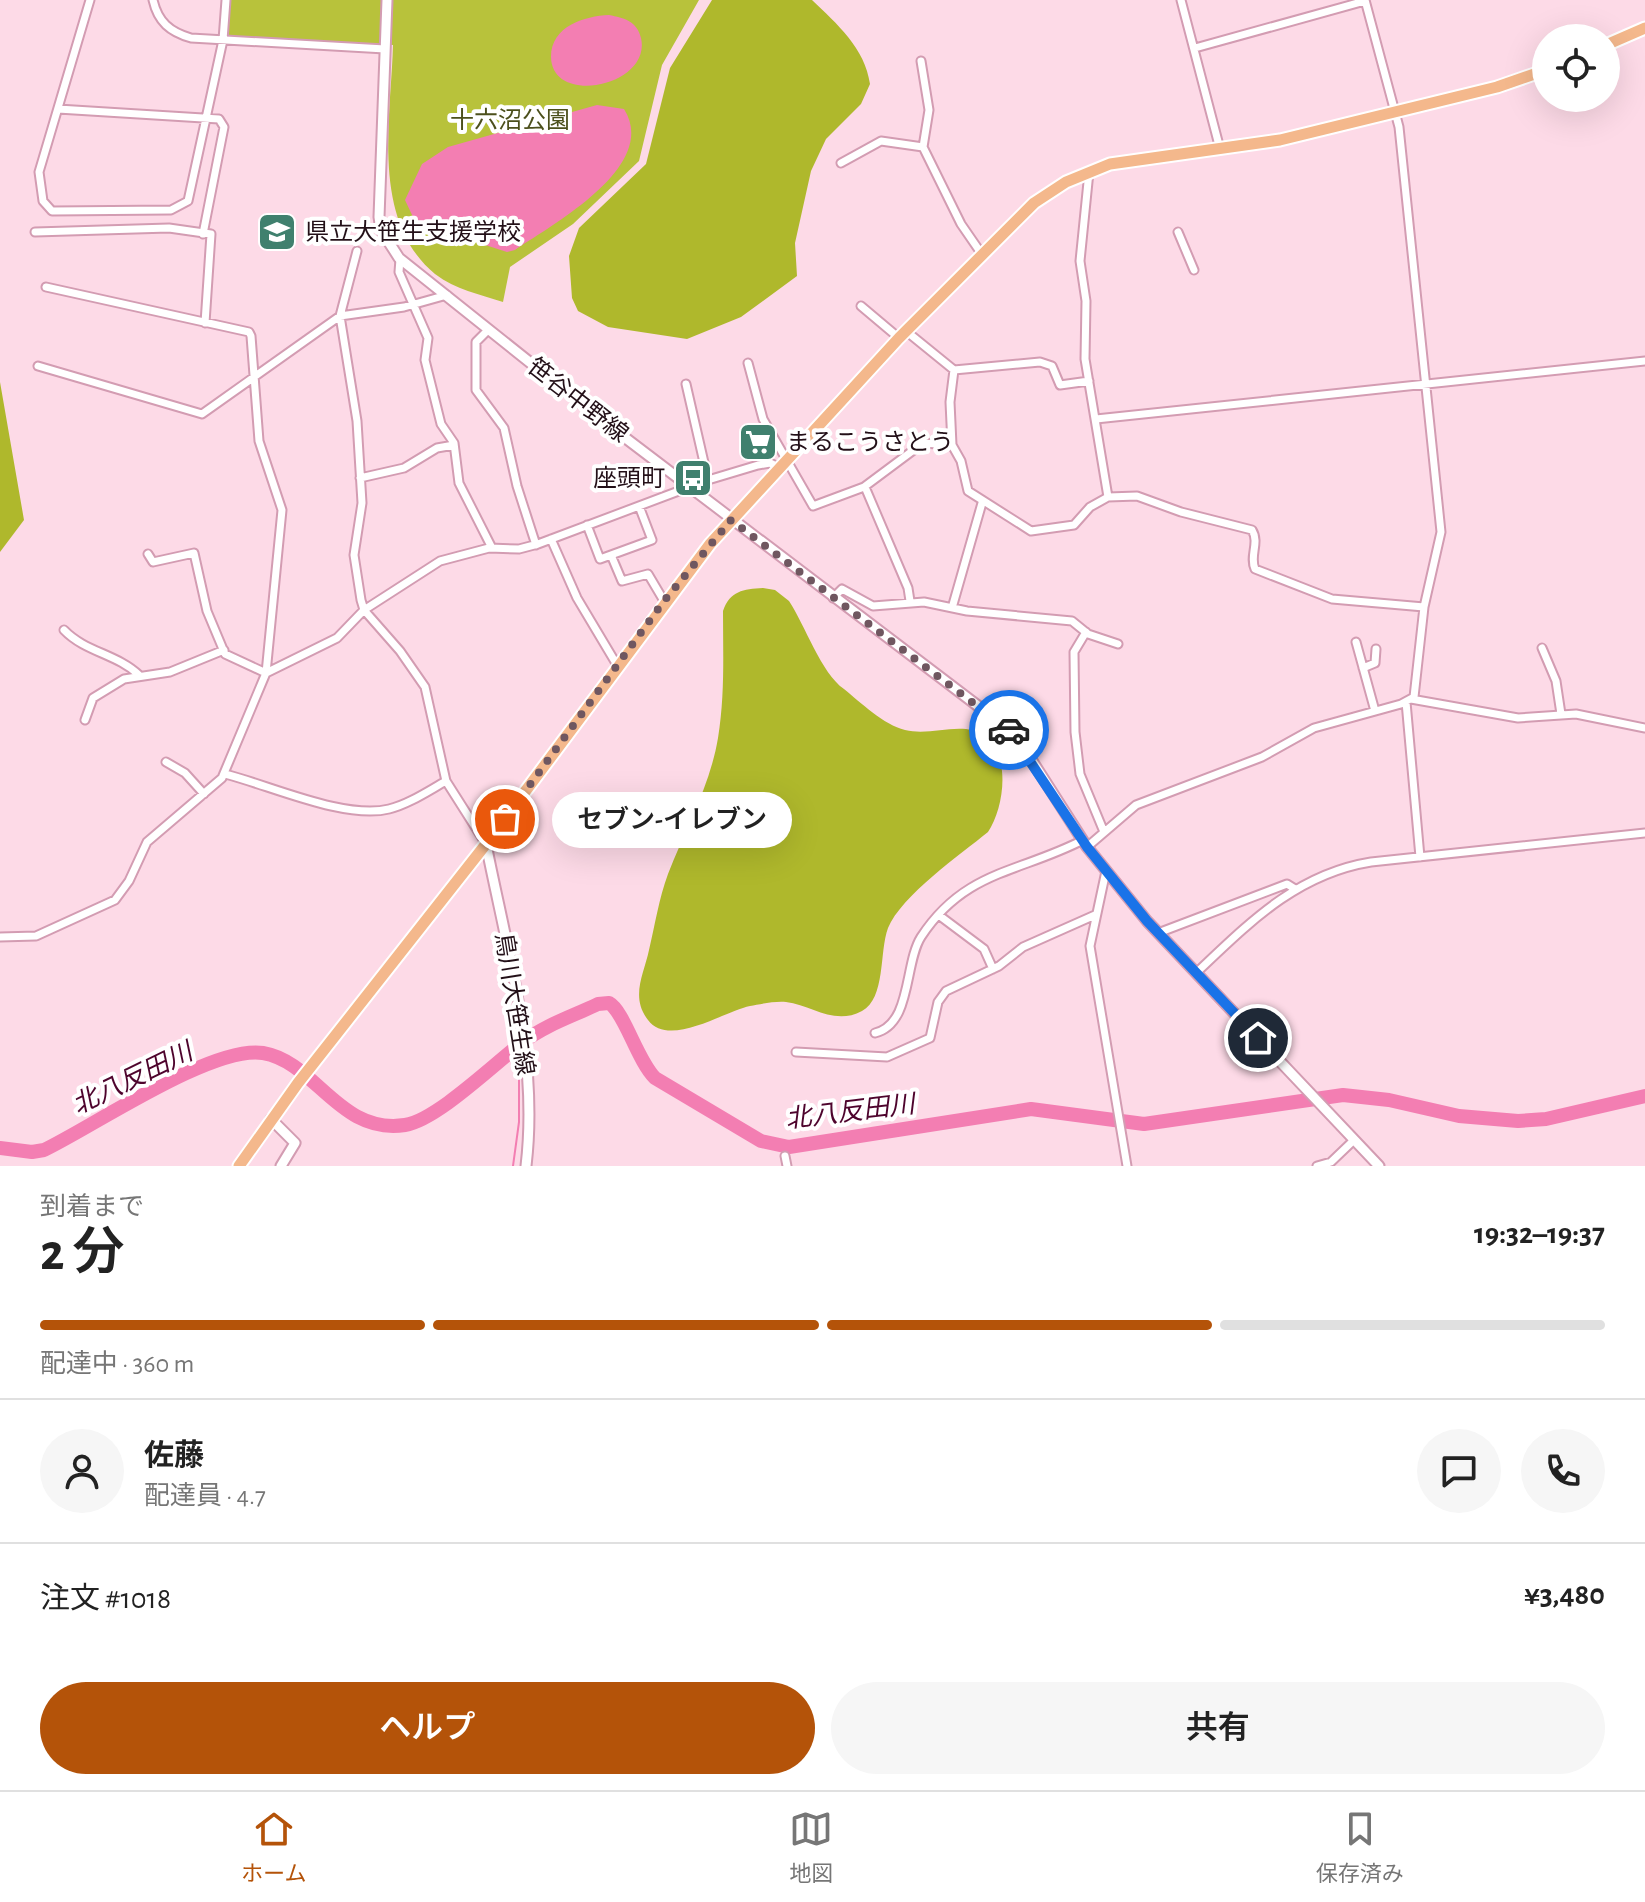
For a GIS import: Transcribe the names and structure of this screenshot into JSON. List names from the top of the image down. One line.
{"streets":{"street":["笹谷中野線","鳥川大笹生線"]},"water":["北八反田川"],"parks":["十六沼公園"],"places":{"school or university":["県立大笹生支援学校"],"supermarket":["まるこうさとう"],"bus stop":["座頭町"],"other":["セブン-イレブン"]},"page":{"bubble":"セブン-イレブン","heading":["2 分","到着まで","19:32–19:37"],"panel":["佐藤","配達員 · 4.7","注文 #1018","¥3,480"],"bar":"配達中 · 360 m","buttons":["ヘルプ","共有"],"tabs":["ホーム","地図","保存済み"]}}
